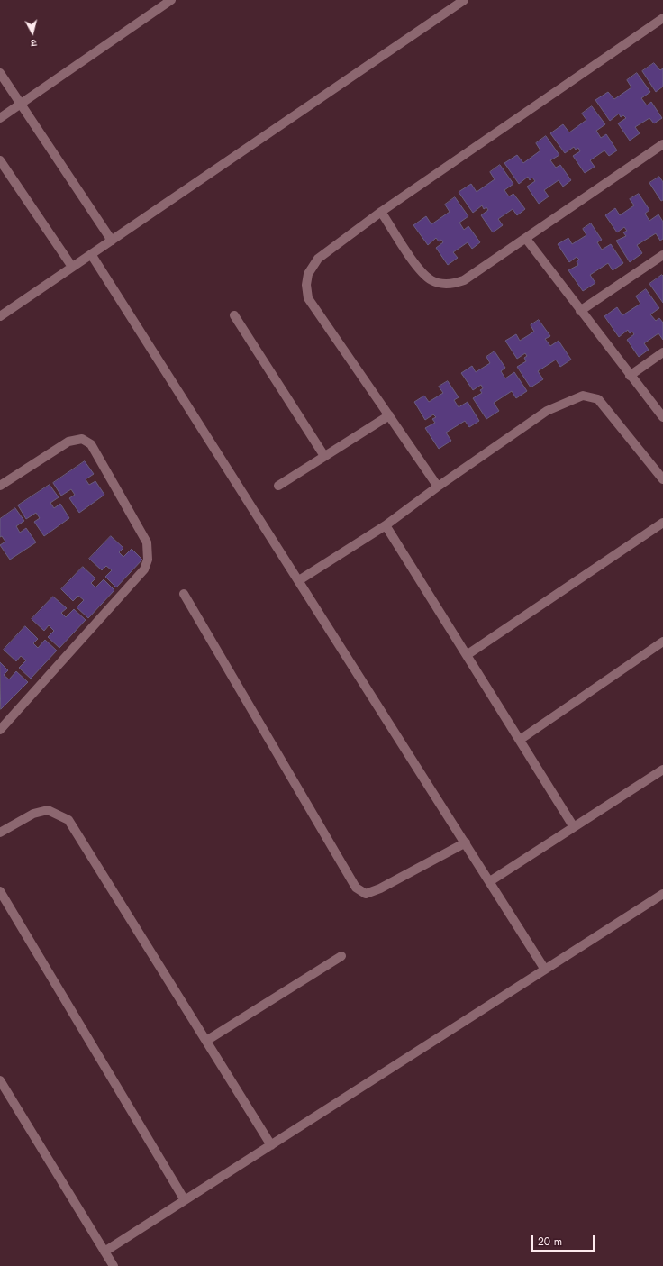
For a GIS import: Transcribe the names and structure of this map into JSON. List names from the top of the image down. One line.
{"scale_bar":"20 m","north":"bottom"}
